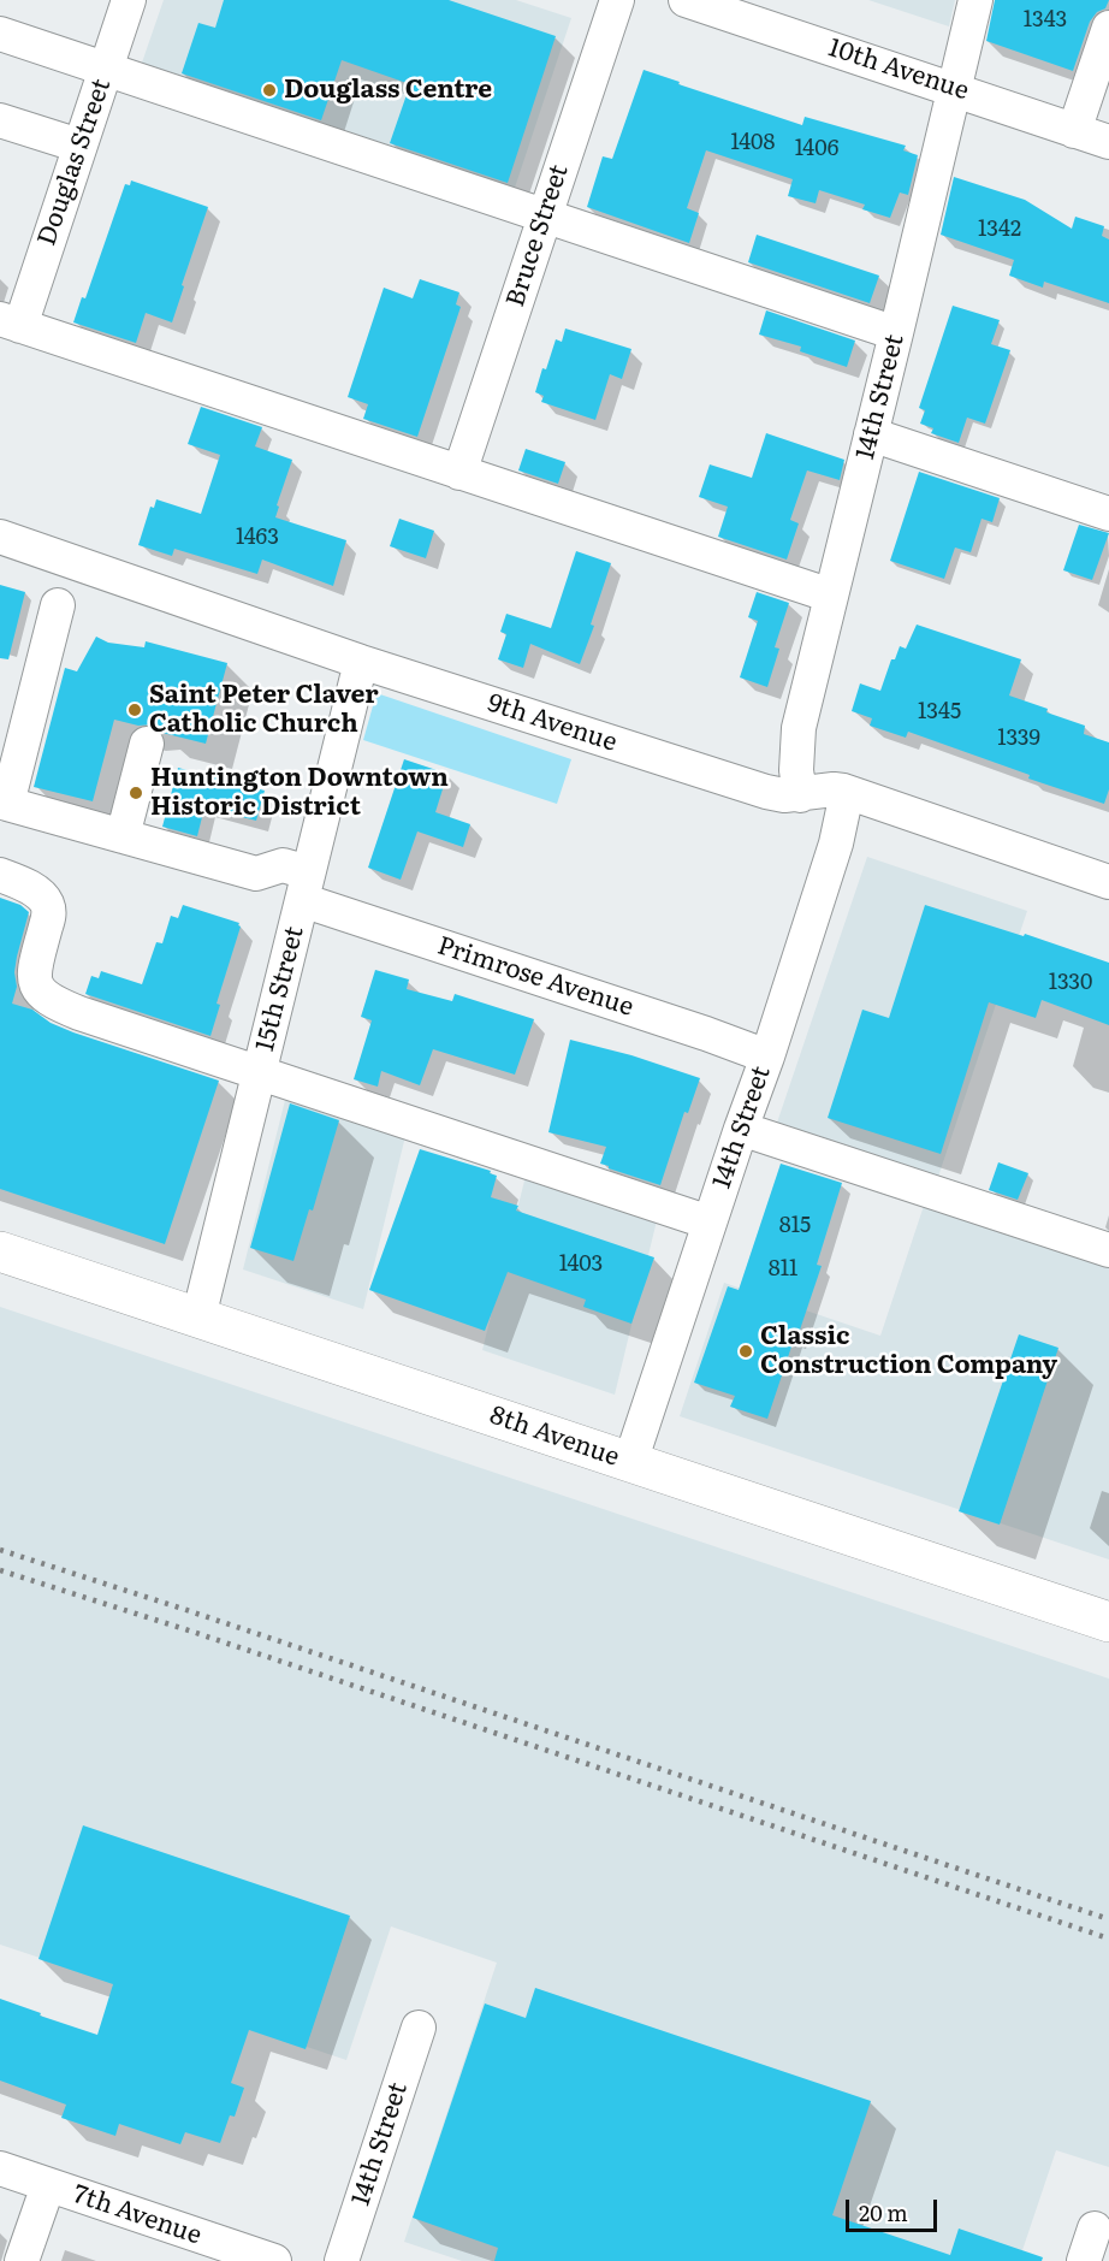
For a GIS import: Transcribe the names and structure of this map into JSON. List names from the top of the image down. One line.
{"streets":{"main road":["8th Avenue"],"street":["10th Avenue","Douglas Street","Bruce Street","14th Street","9th Avenue","Primrose Avenue","15th Street","7th Avenue"]},"crossings":[["10th Avenue","14th Street"],["14th Street","9th Avenue"],["14th Street","Primrose Avenue"],["14th Street","8th Avenue"],["9th Avenue","15th Street"],["Primrose Avenue","15th Street"],["15th Street","8th Avenue"]],"places":["Douglass Centre","Saint Peter Claver Catholic Church","Huntington Downtown Historic District","Classic Construction Company"],"house_numbers":["1343","1408","1406","1342","1463","1345","1339","1330","815","1403","811"],"scale_bar":"20 m"}
